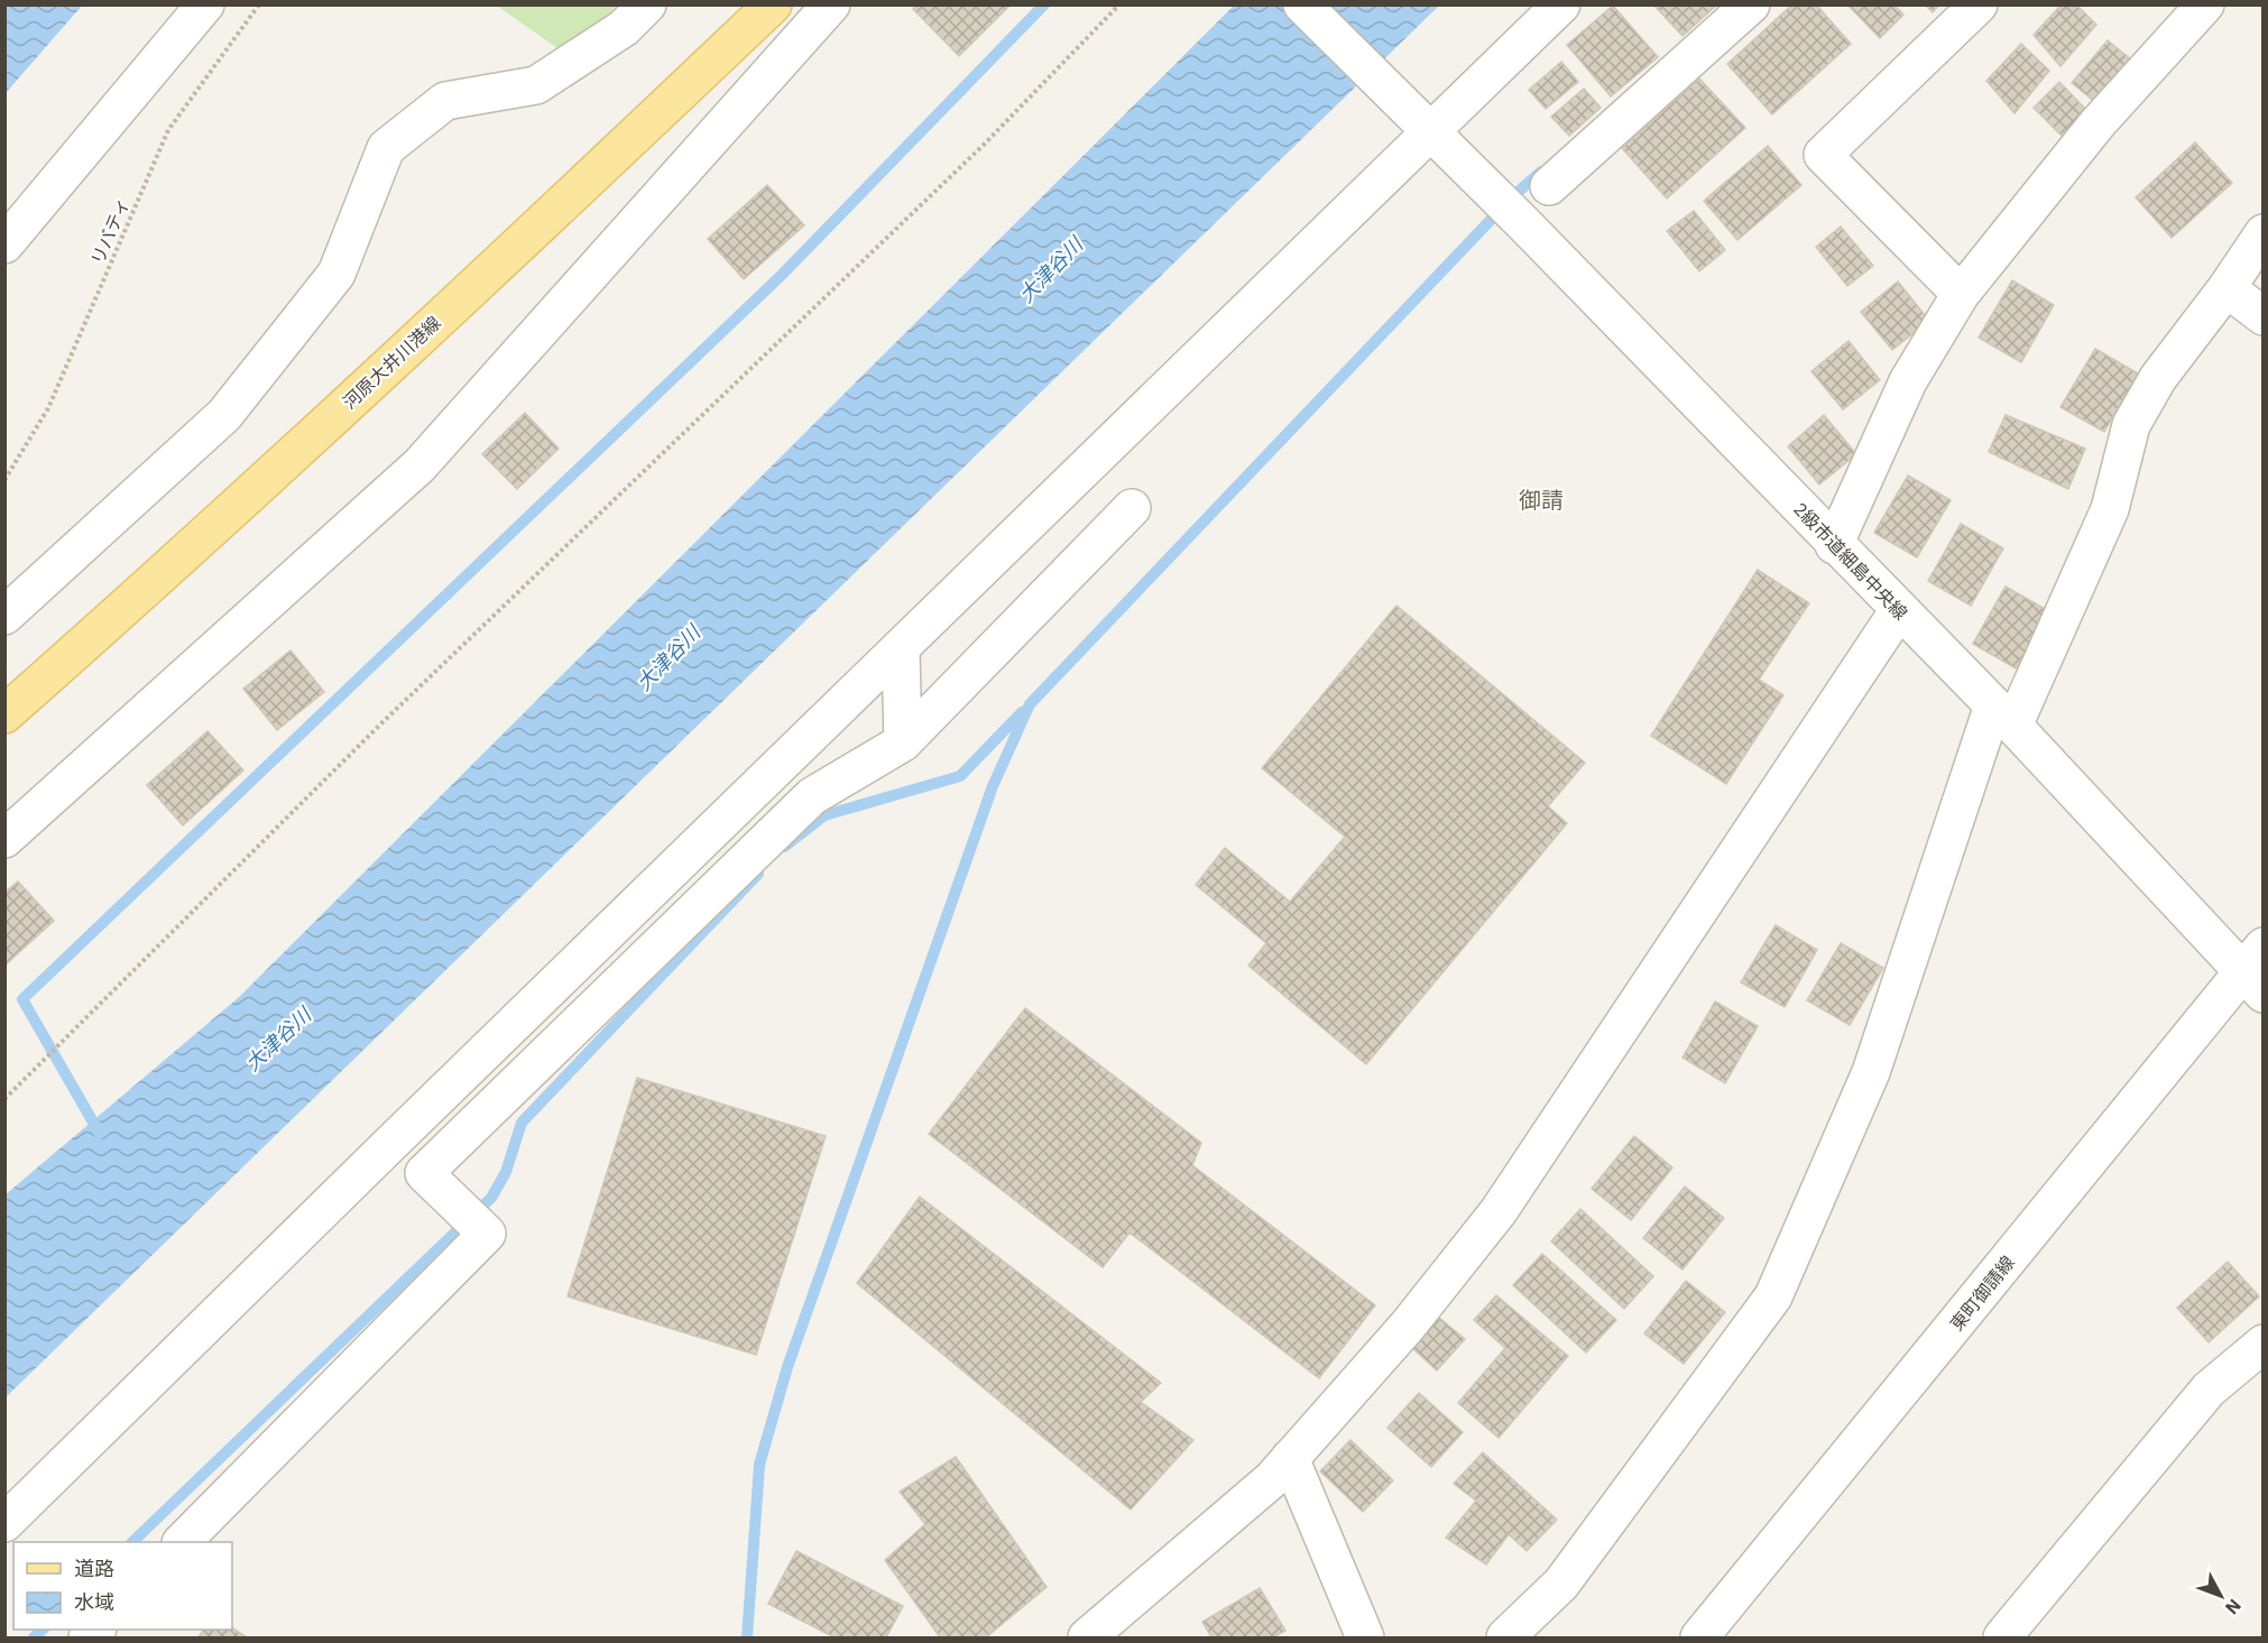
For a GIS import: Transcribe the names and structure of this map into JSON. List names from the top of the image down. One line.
{"streets":{"main road":["河原大井川港線"],"street":["2級市道細島中央線","東町御請線"],"path":["リバティ"]},"crossings":[["2級市道細島中央線","東町御請線"]],"districts":["御請"],"water":["大津谷川"],"legend":["道路","水域"],"north":"bottom right"}
